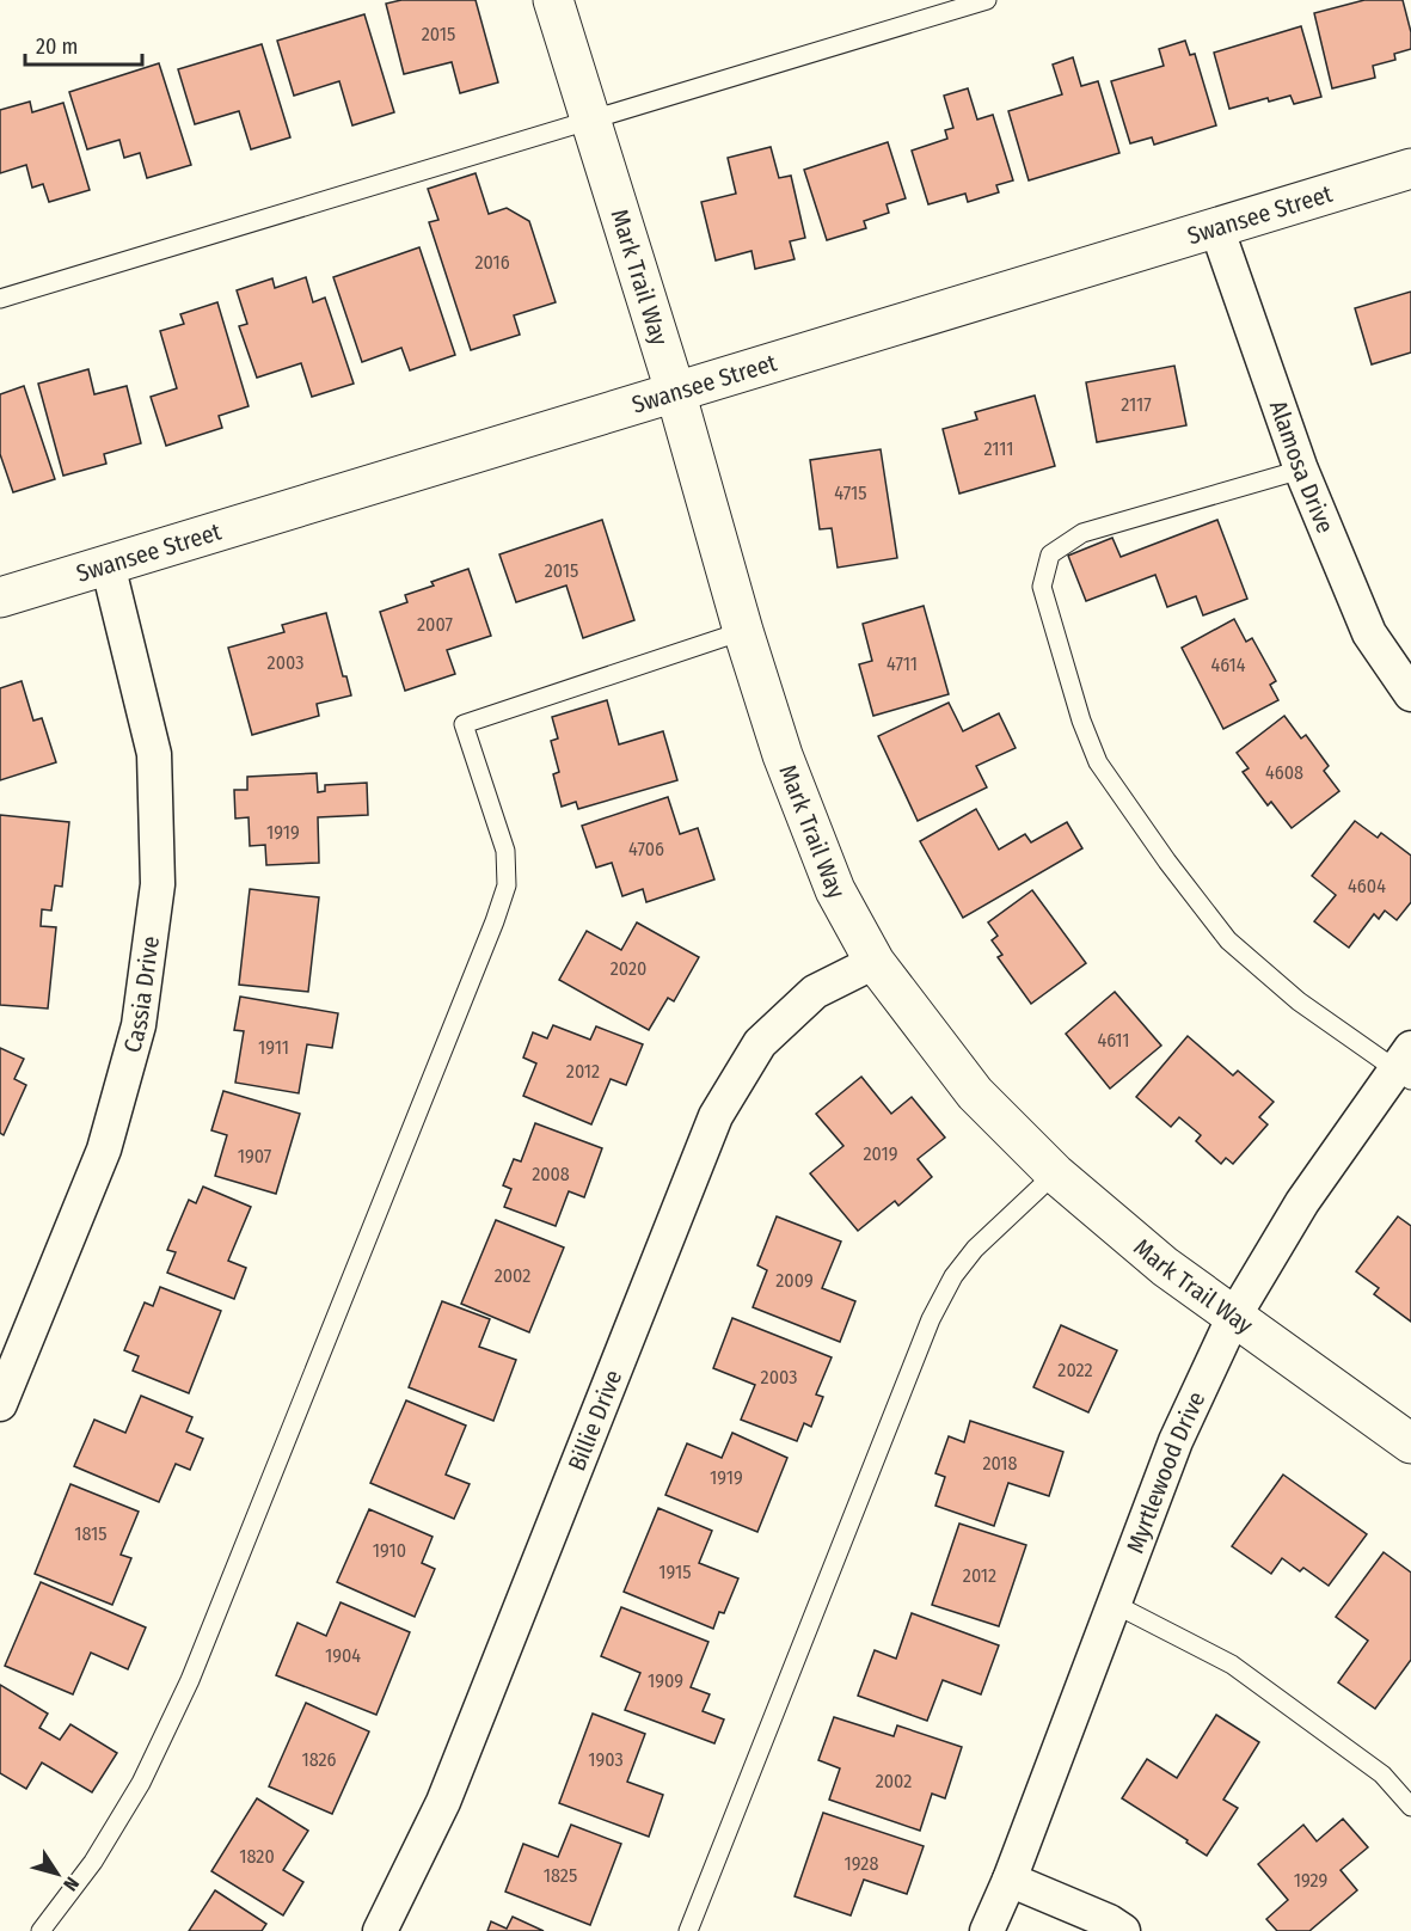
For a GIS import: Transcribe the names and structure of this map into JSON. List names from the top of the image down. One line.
{"streets":{"street":["Swansee Street","Mark Trail Way","Alamosa Drive","Cassia Drive","Billie Drive","Myrtlewood Drive"]},"crossings":[["Swansee Street","Mark Trail Way"],["Swansee Street","Alamosa Drive"],["Swansee Street","Cassia Drive"],["Mark Trail Way","Billie Drive"],["Mark Trail Way","Myrtlewood Drive"]],"house_numbers":["2015","2016","2117","2111","4715","2015","2007","2003","4711","4614","4608","1919","4706","4604","2020","4611","1911","2012","2019","1907","2008","2002","2009","2022","2003","2018","1919","1815","1910","1915","2012","1904","1909","1826","1903","2002","1820","1928","1825","1929"],"scale_bar":"20 m","north":"bottom right"}
